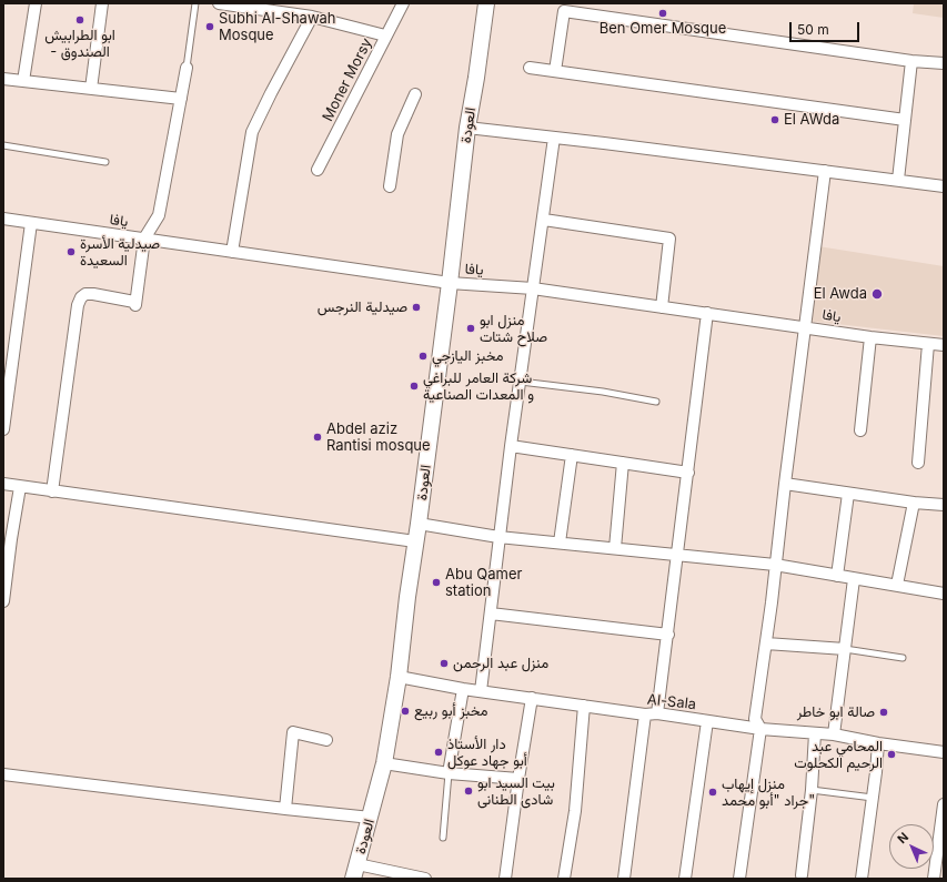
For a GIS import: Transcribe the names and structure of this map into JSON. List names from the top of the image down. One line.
{"streets":{"main road":["العودة"],"street":["Moner Morsy","يافا","Al-Sala"]},"crossings":[["العودة","يافا"],["العودة","Al-Sala"]],"places":["Ben Omer Mosque","ابو الطرابيش - الصندوق","Subhi Al-Shawah Mosque","El AWda","صيدلية الأسرة السعيدة","El Awda","صيدلية النرجس","منزل ابو صلاح شتات","مخبز اليازجي","شركة العامر للبراغي و المعدات الصناعية","Abdel aziz Rantisi mosque","Abu Qamer station","منزل عبد الرحمن","مخبز أبو ربيع","صالة ابو خاطر","دار الأستاذ أبو جهاد عوكل","المحامي عبد الرحيم الكحلوت","بيت السيد ابو شادى الطنانى","منزل إيهاب جراد \"أبو محمد\""],"scale_bar":"50 m","north":"top left"}
